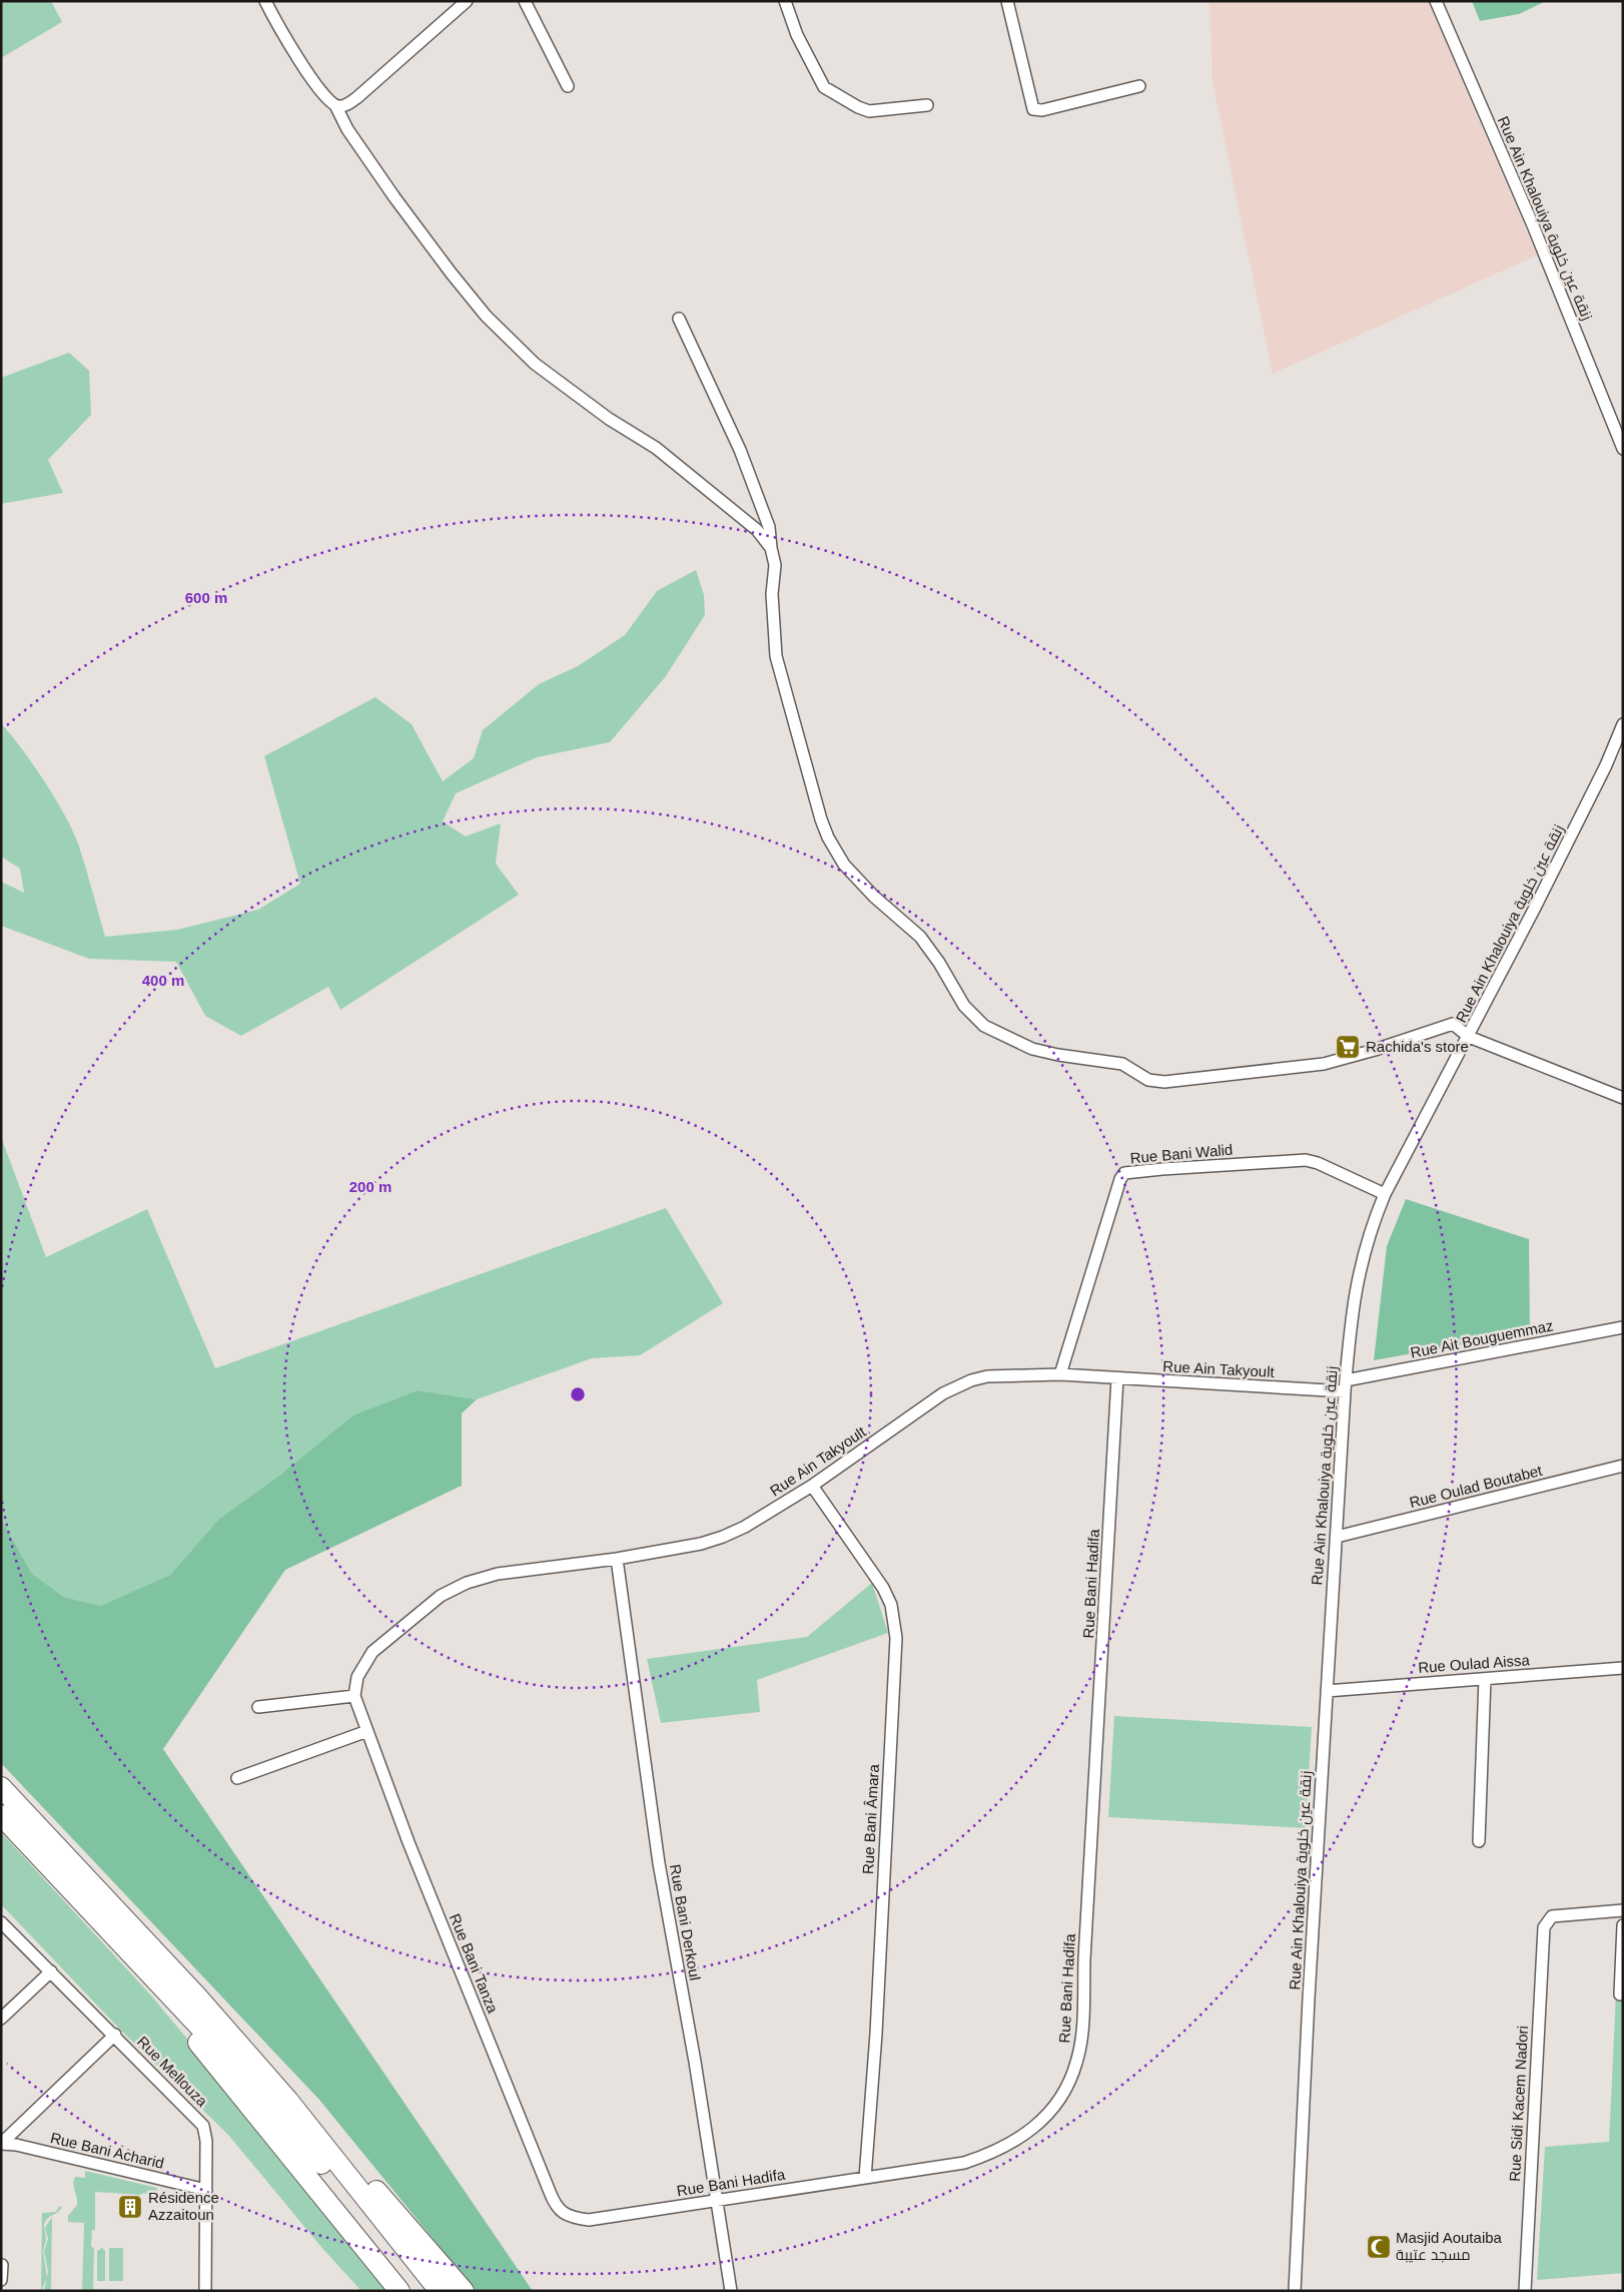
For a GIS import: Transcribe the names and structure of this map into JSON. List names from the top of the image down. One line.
{"streets":{"street":["Rue Ain Khalouiya زنقة عين خلوية","Rue Bani Walid","Rue Ait Bouguemmaz","Rue Ain Takyoult","Rue Oulad Boutabet","Rue Bani Hadifa","Rue Oulad Aissa","Rue Bani Âmara","Rue Bani Derkoul","Rue Bani Tanza","Rue Mellouza","Rue Sidi Kacem Nadori","Rue Bani Acharid"]},"crossings":[["Rue Ain Khalouiya زنقة عين خلوية","Rue Bani Walid"],["Rue Ain Khalouiya زنقة عين خلوية","Rue Ait Bouguemmaz"],["Rue Ain Khalouiya زنقة عين خلوية","Rue Ain Takyoult"],["Rue Ain Khalouiya زنقة عين خلوية","Rue Oulad Boutabet"],["Rue Ain Khalouiya زنقة عين خلوية","Rue Oulad Aissa"],["Rue Bani Walid","Rue Ain Takyoult"],["Rue Ait Bouguemmaz","Rue Ain Takyoult"],["Rue Ain Takyoult","Rue Bani Hadifa"],["Rue Ain Takyoult","Rue Bani Âmara"],["Rue Ain Takyoult","Rue Bani Derkoul"],["Rue Ain Takyoult","Rue Bani Tanza"],["Rue Bani Hadifa","Rue Bani Âmara"],["Rue Bani Hadifa","Rue Bani Derkoul"],["Rue Bani Hadifa","Rue Bani Tanza"],["Rue Mellouza","Rue Bani Acharid"]],"places":{"supermarket":["Rachida's store"],"building":["Résidence Azzaitoun"],"mosque":["Masjid Aoutaiba مسجد عتيبة"]},"rings":["600 m","400 m","200 m"]}
